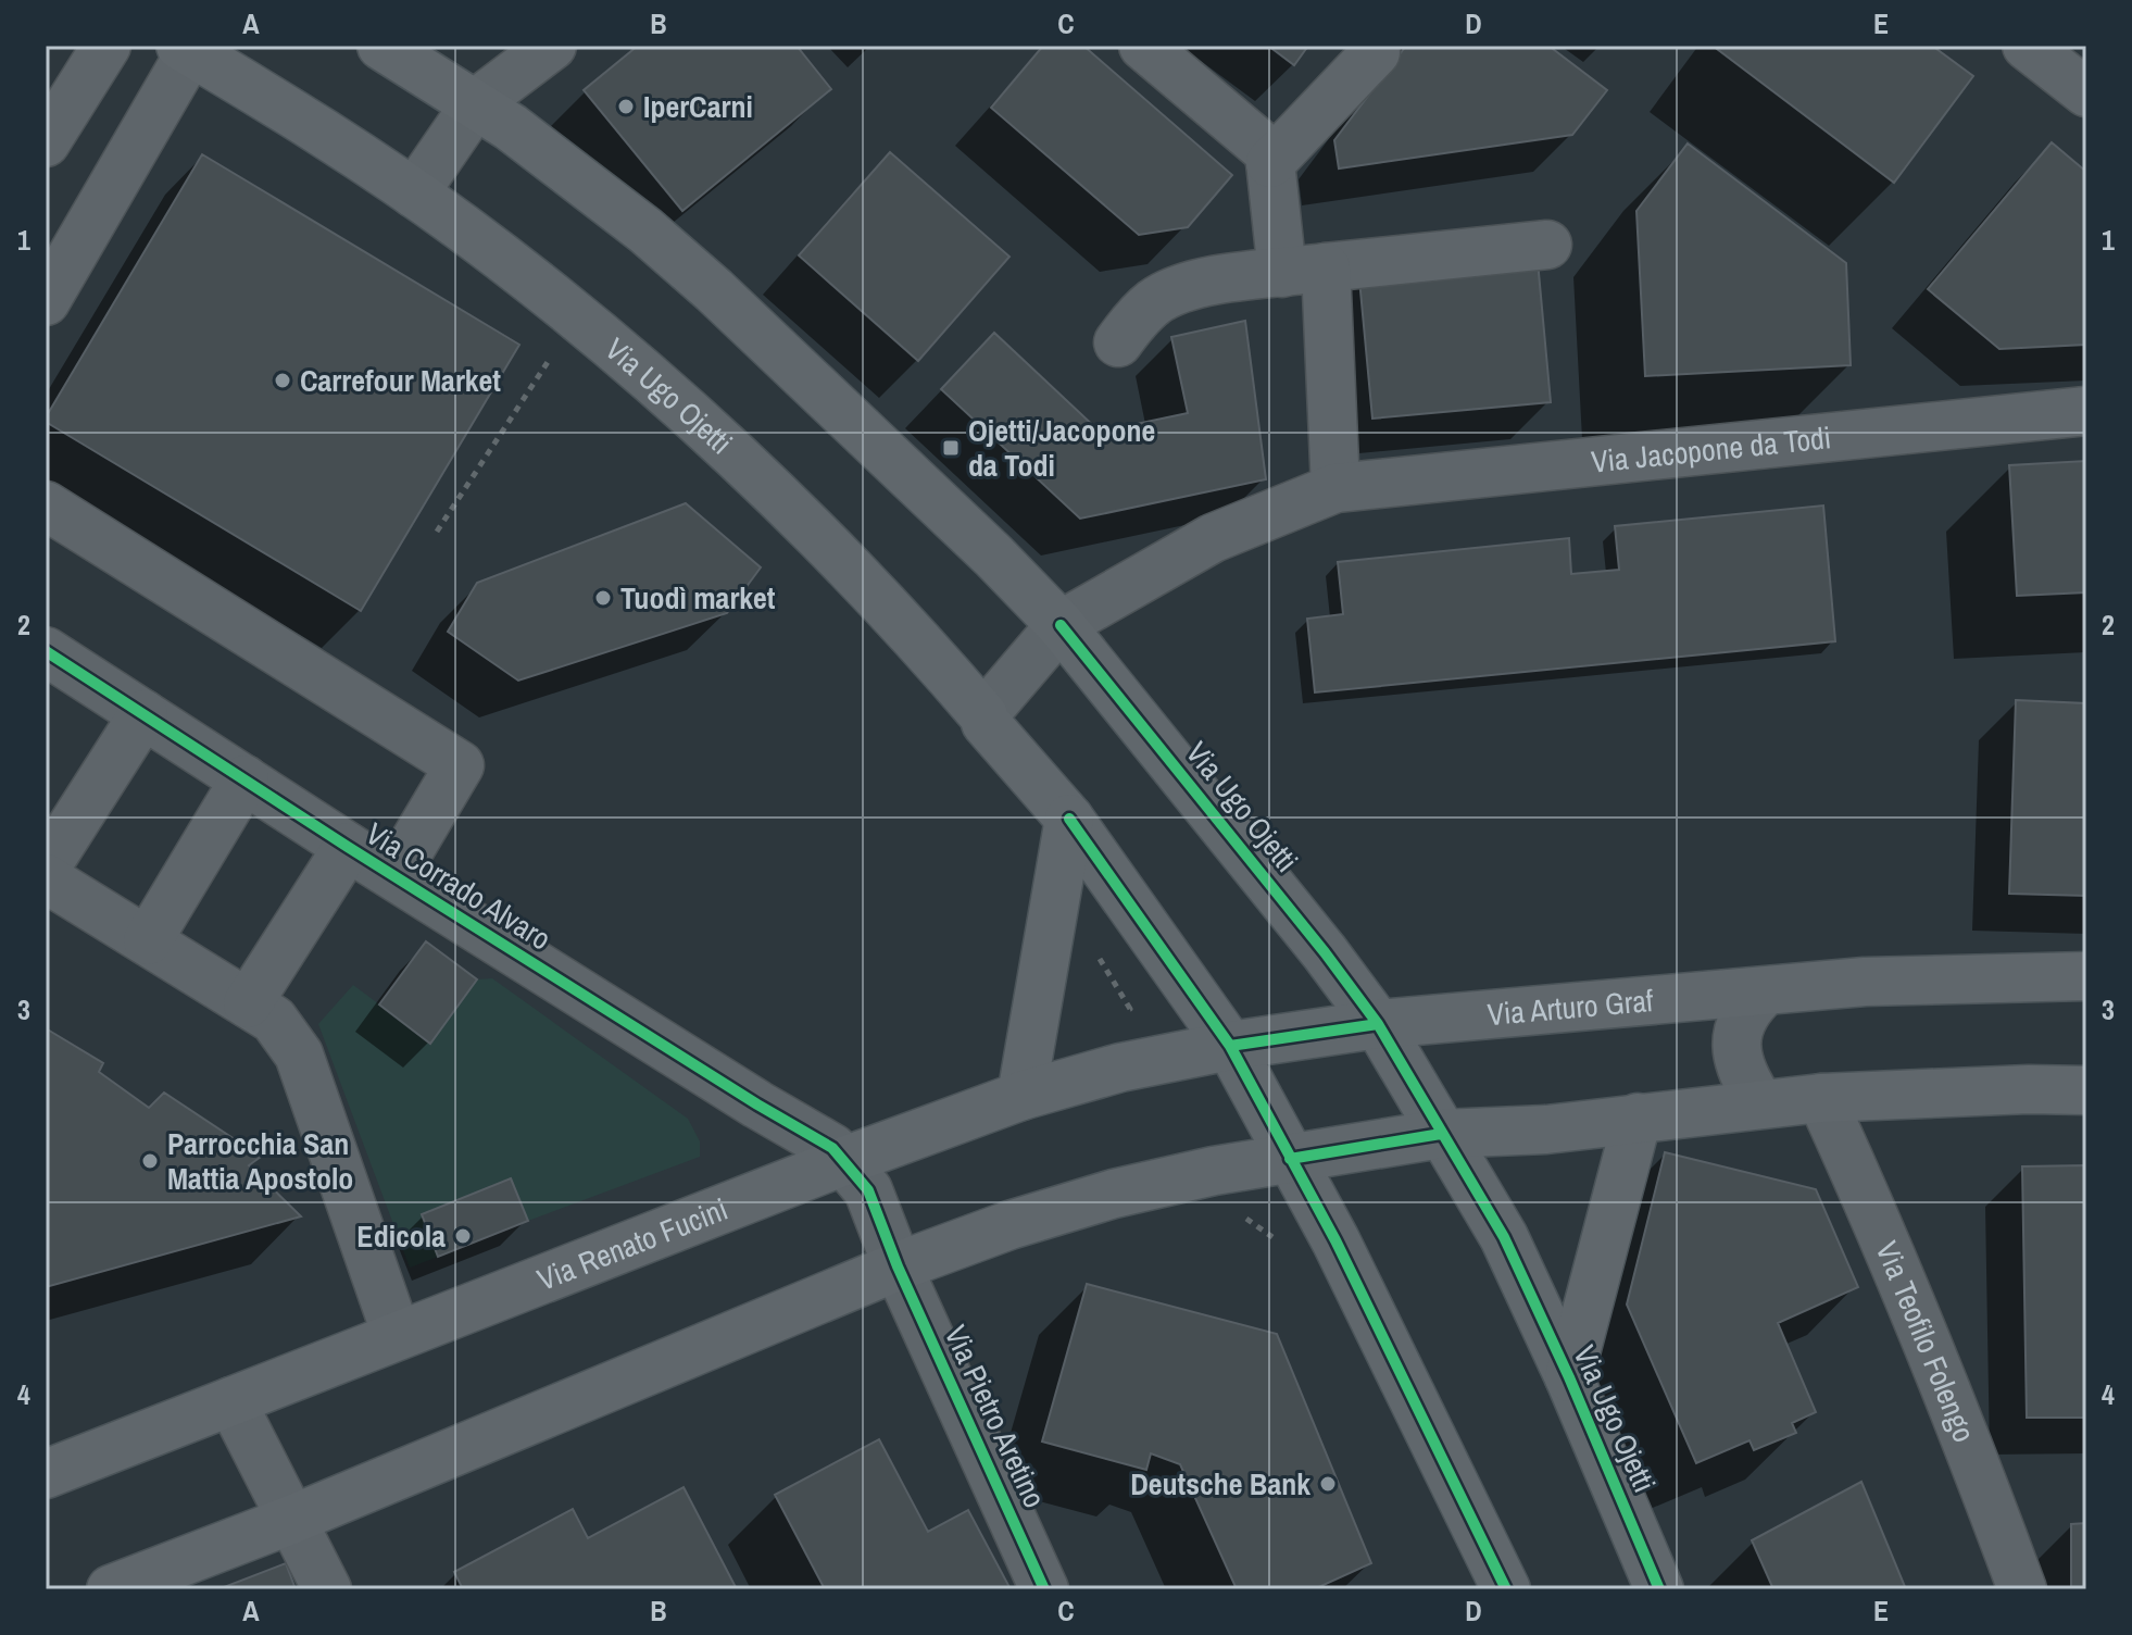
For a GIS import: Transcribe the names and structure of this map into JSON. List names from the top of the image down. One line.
{"streets":{"main road":["Via Ugo Ojetti","Via Arturo Graf","Via Renato Fucini"],"street":["Via Jacopone da Todi","Via Corrado Alvaro","Via Teofilo Folengo","Via Pietro Aretino"]},"crossings":[["Via Ugo Ojetti","Via Jacopone da Todi"],["Via Ugo Ojetti","Via Arturo Graf"],["Via Ugo Ojetti","Via Renato Fucini"],["Via Corrado Alvaro","Via Renato Fucini"],["Via Corrado Alvaro","Via Pietro Aretino"],["Via Arturo Graf","Via Renato Fucini"]],"places":{"other":["IperCarni","Carrefour Market","Tuodì market","Parrocchia San Mattia Apostolo","Edicola","Deutsche Bank"],"transit":["Ojetti/Jacopone da Todi"]},"grid":{"columns":["A","B","C","D","E"],"rows":["1","2","3","4"]}}
